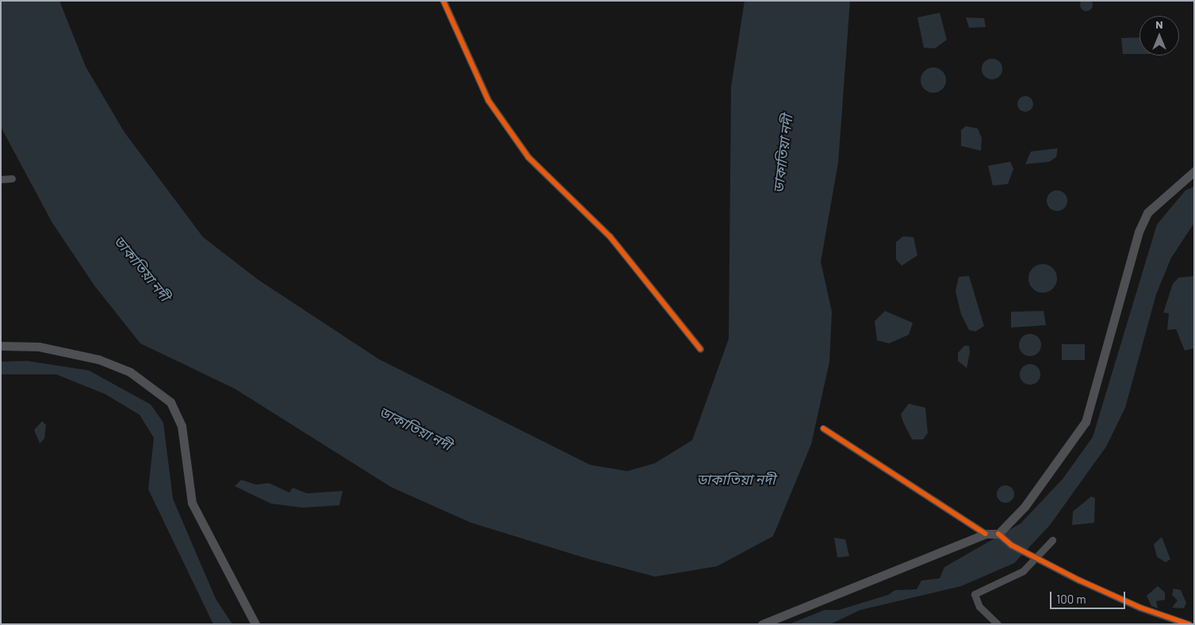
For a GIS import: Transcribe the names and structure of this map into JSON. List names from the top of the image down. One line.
{"water":["ডাকাতিয়া নদী"],"scale_bar":"100 m","north":"top"}
